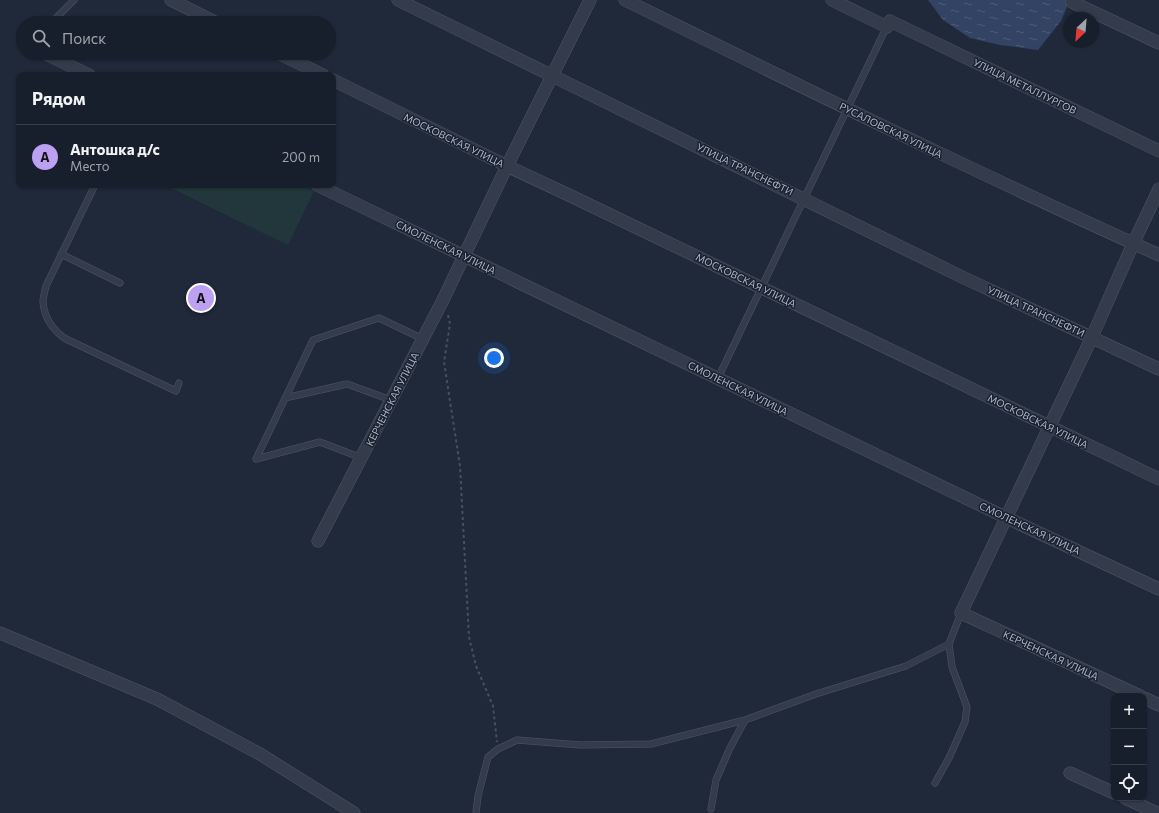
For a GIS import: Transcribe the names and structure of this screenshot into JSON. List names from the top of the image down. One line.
{"streets":{"street":["УЛИЦА МЕТАЛЛУРГОВ","РУСАЛОВСКАЯ УЛИЦА","МОСКОВСКАЯ УЛИЦА","УЛИЦА ТРАНСНЕФТИ","СМОЛЕНСКАЯ УЛИЦА","КЕРЧЕНСКАЯ УЛИЦА"]},"crossings":[["МОСКОВСКАЯ УЛИЦА","КЕРЧЕНСКАЯ УЛИЦА"],["УЛИЦА ТРАНСНЕФТИ","КЕРЧЕНСКАЯ УЛИЦА"],["СМОЛЕНСКАЯ УЛИЦА","КЕРЧЕНСКАЯ УЛИЦА"]],"north":"bottom left","page":{"search":"Поиск","heading":"Рядом","list":[{"mark":"A","name":"Антошка д/с","note":"Место","value":"200 m"}],"pins":"A","map_buttons":["+","−"]}}
